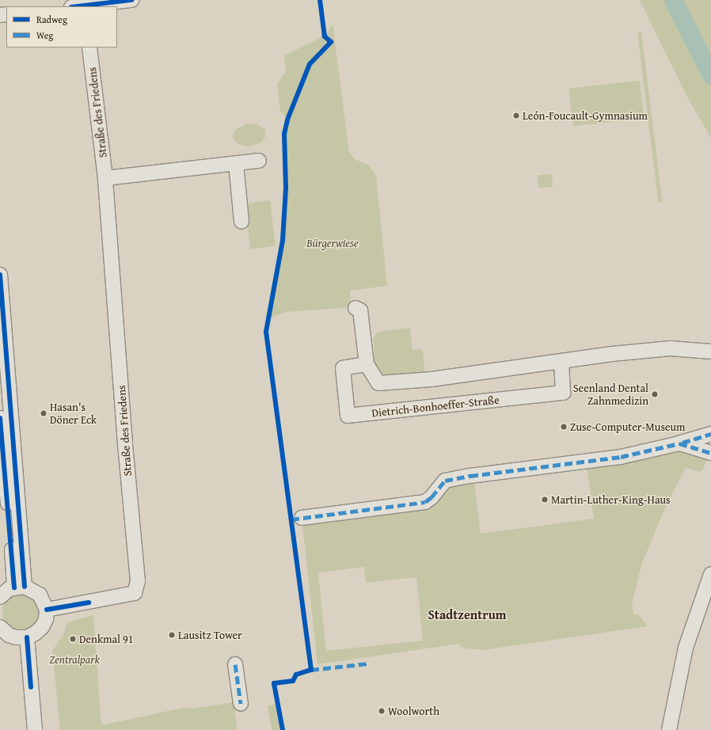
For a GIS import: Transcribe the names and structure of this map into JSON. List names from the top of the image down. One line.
{"streets":{"street":["Straße des Friedens","Dietrich-Bonhoeffer-Straße"]},"districts":["Stadtzentrum"],"parks":["Bürgerwiese","Zentralpark"],"places":["León-Foucault-Gymnasium","Seenland Dental Zahnmedizin","Hasan's Döner Eck","Zuse-Computer-Museum","Martin-Luther-King-Haus","Lausitz Tower","Denkmal 91","Woolworth"],"legend":["Radweg","Weg"]}
